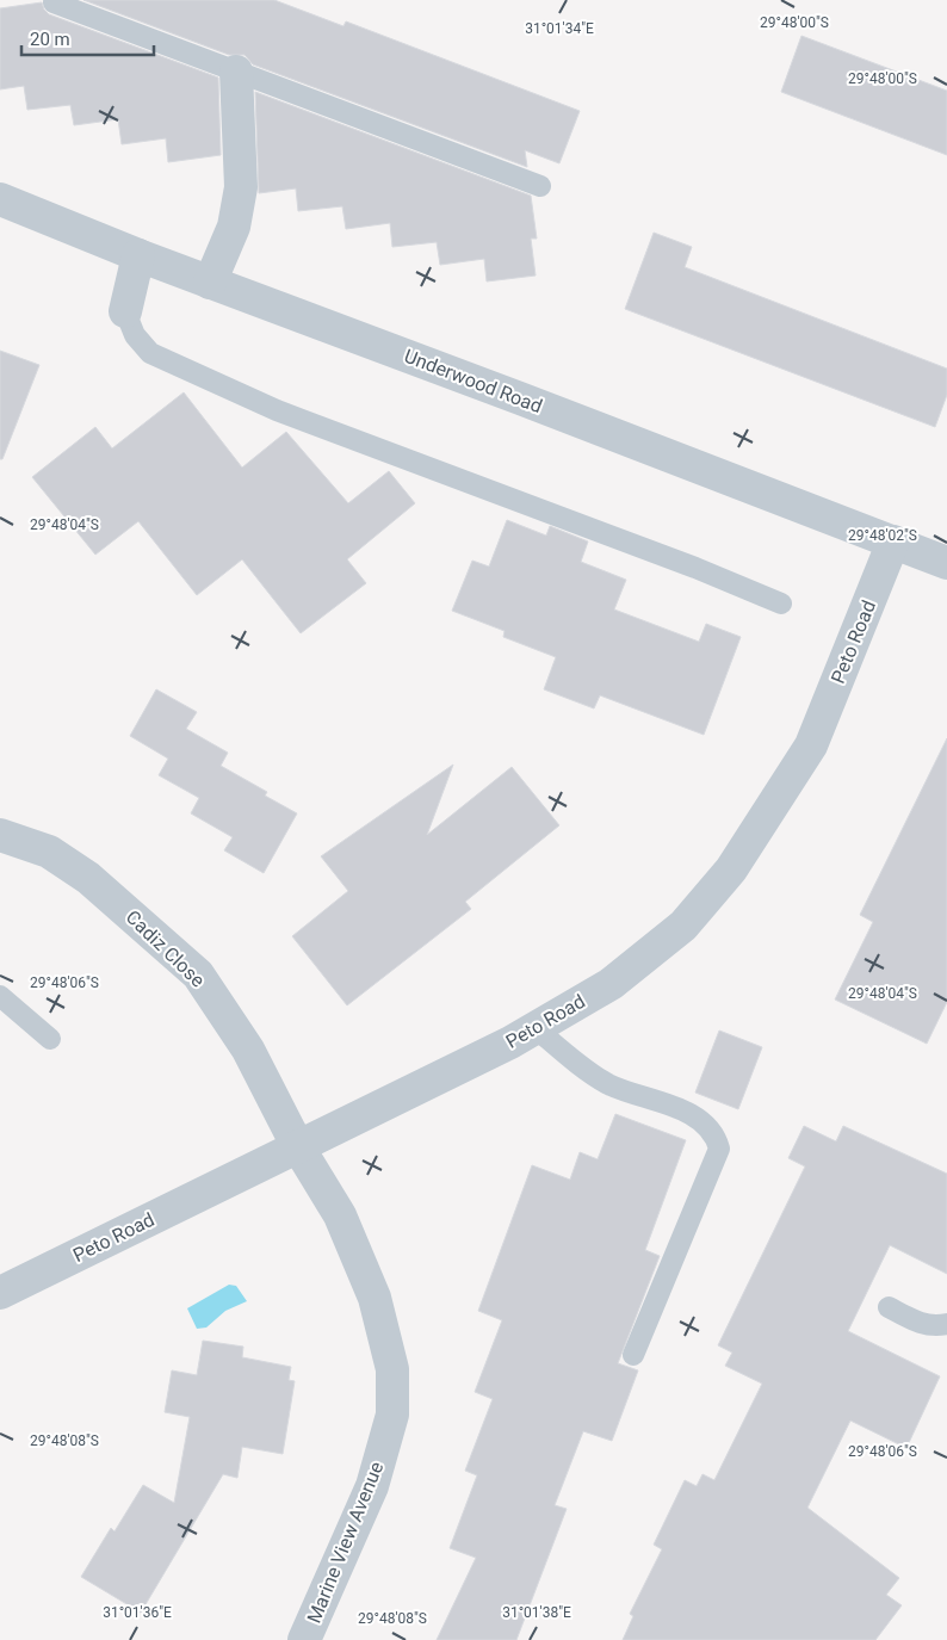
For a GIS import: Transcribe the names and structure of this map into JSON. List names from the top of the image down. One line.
{"streets":{"street":["Underwood Road","Peto Road","Cadiz Close","Marine View Avenue"]},"crossings":[["Underwood Road","Peto Road"],["Peto Road","Cadiz Close"],["Peto Road","Marine View Avenue"],["Cadiz Close","Marine View Avenue"]],"scale_bar":"20 m","coordinates":["29°48'00\"S","31°01'34\"E","29°48'04\"S","29°48'02\"S","29°48'06\"S","29°48'08\"S","31°01'36\"E","31°01'38\"E"]}
